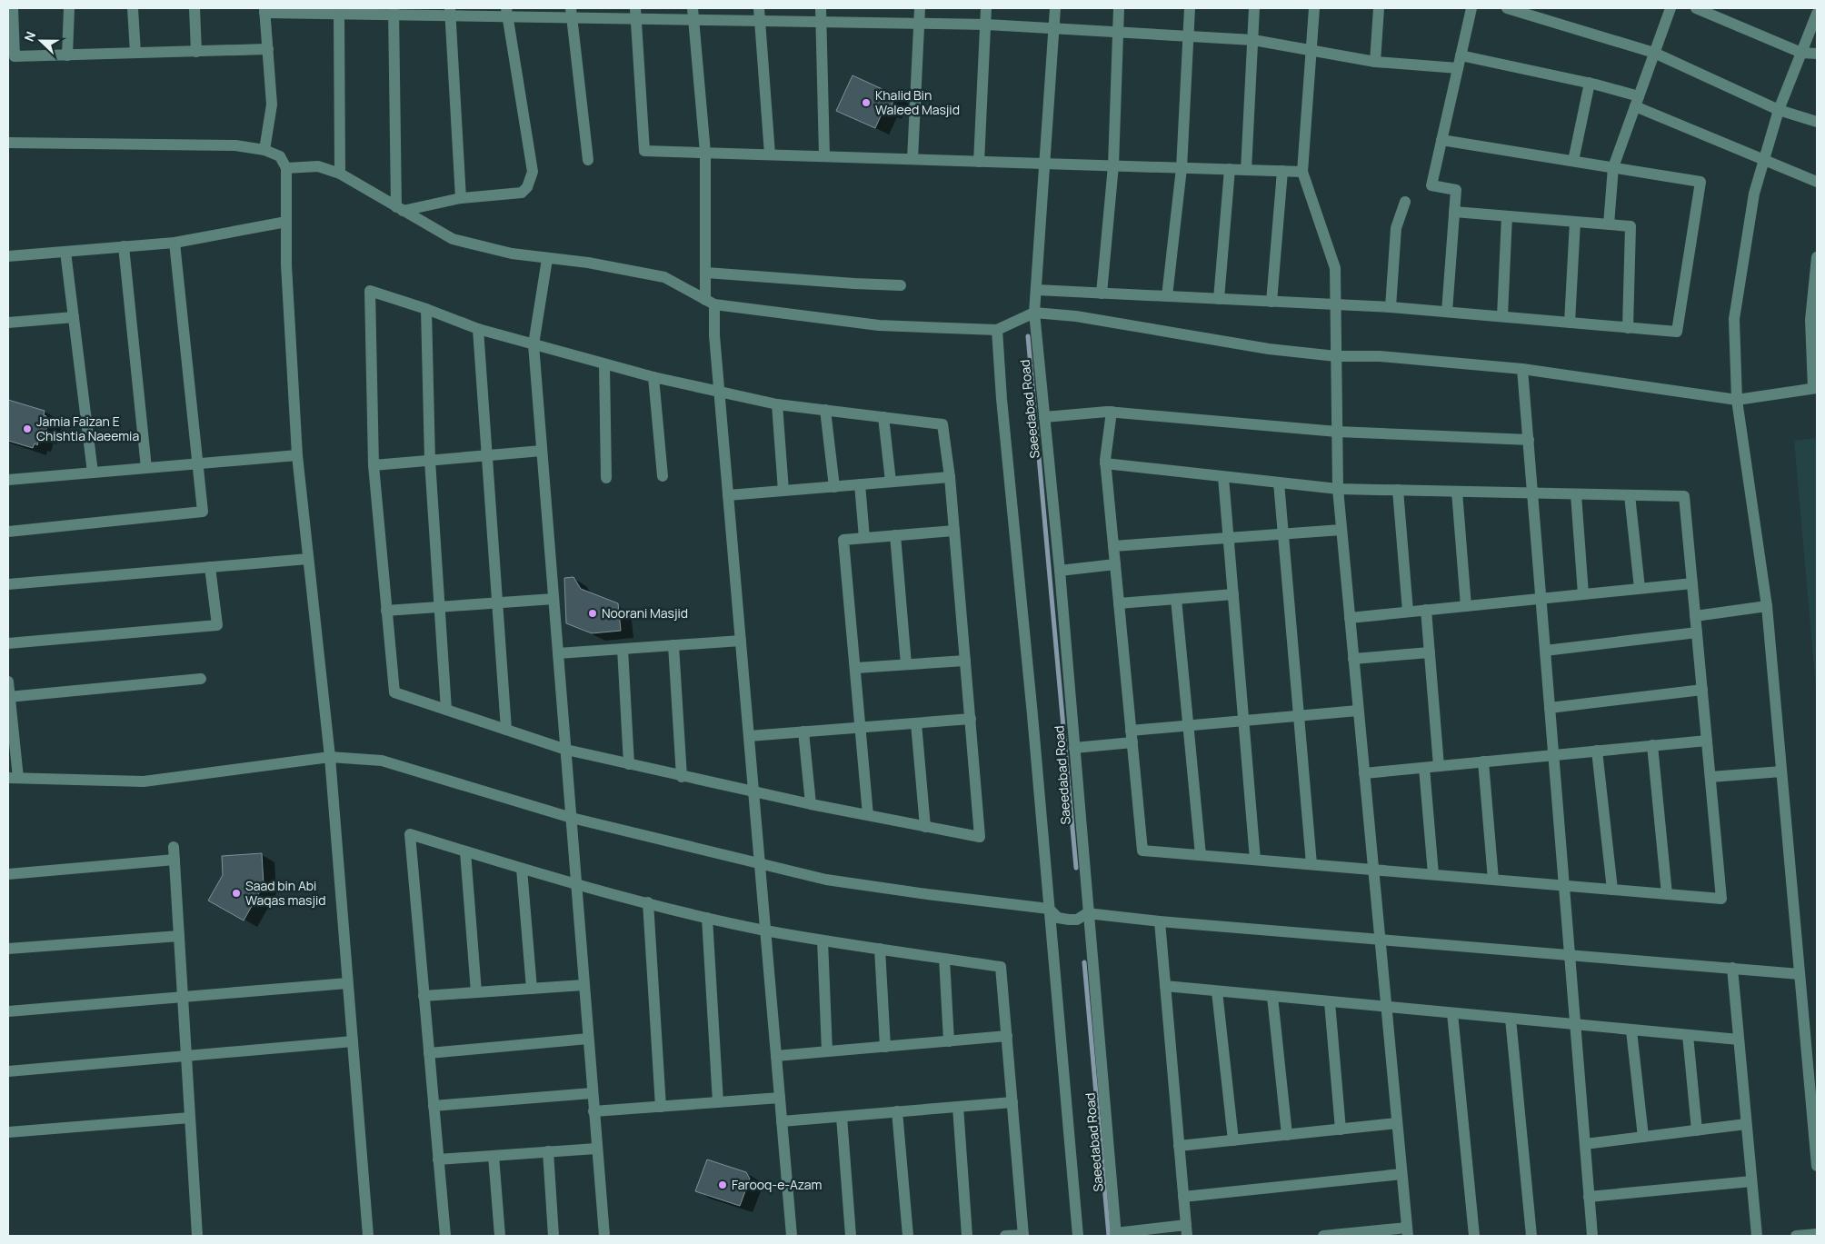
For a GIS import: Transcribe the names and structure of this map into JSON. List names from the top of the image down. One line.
{"streets":{"street":["Saeedabad Road"]},"places":["Khalid Bin Waleed Masjid","Jamia Faizan E Chishtia Naeemia","Noorani Masjid","Saad bin Abi Waqas masjid","Farooq-e-Azam"],"north":"left"}
